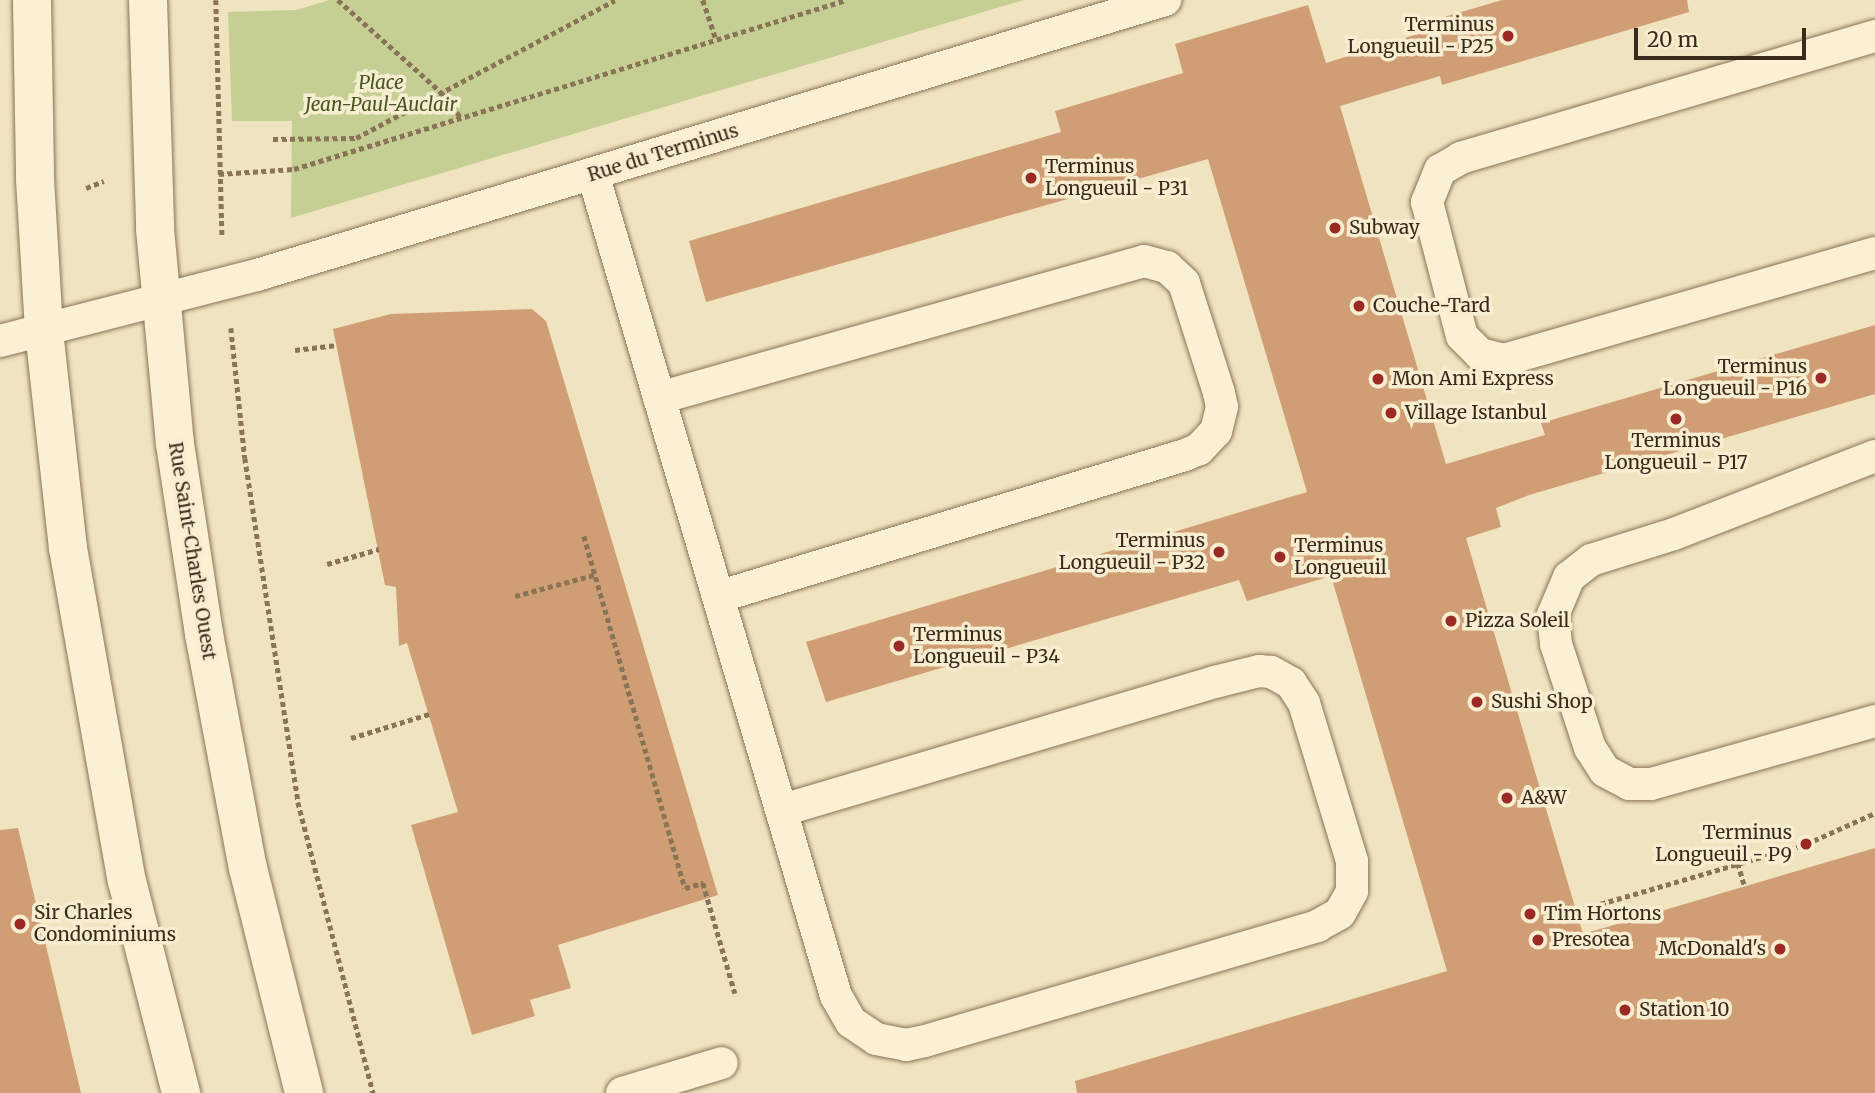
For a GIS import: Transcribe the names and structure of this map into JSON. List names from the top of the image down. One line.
{"streets":{"street":["Rue Saint-Charles Ouest"],"lane":["Rue du Terminus"]},"crossings":[["Rue du Terminus","Rue Saint-Charles Ouest"]],"parks":["Place Jean-Paul-Auclair"],"places":["Terminus Longueuil - P25","Terminus Longueuil - P31","Subway","Couche-Tard","Terminus Longueuil - P16","Mon Ami Express","Village Istanbul","Terminus Longueuil - P17","Terminus Longueuil - P32","Terminus Longueuil","Pizza Soleil","Terminus Longueuil - P34","Sushi Shop","A&W","Terminus Longueuil - P9","Tim Hortons","Sir Charles Condominiums","Presotea","McDonald's","Station 10"],"scale_bar":"20 m"}
